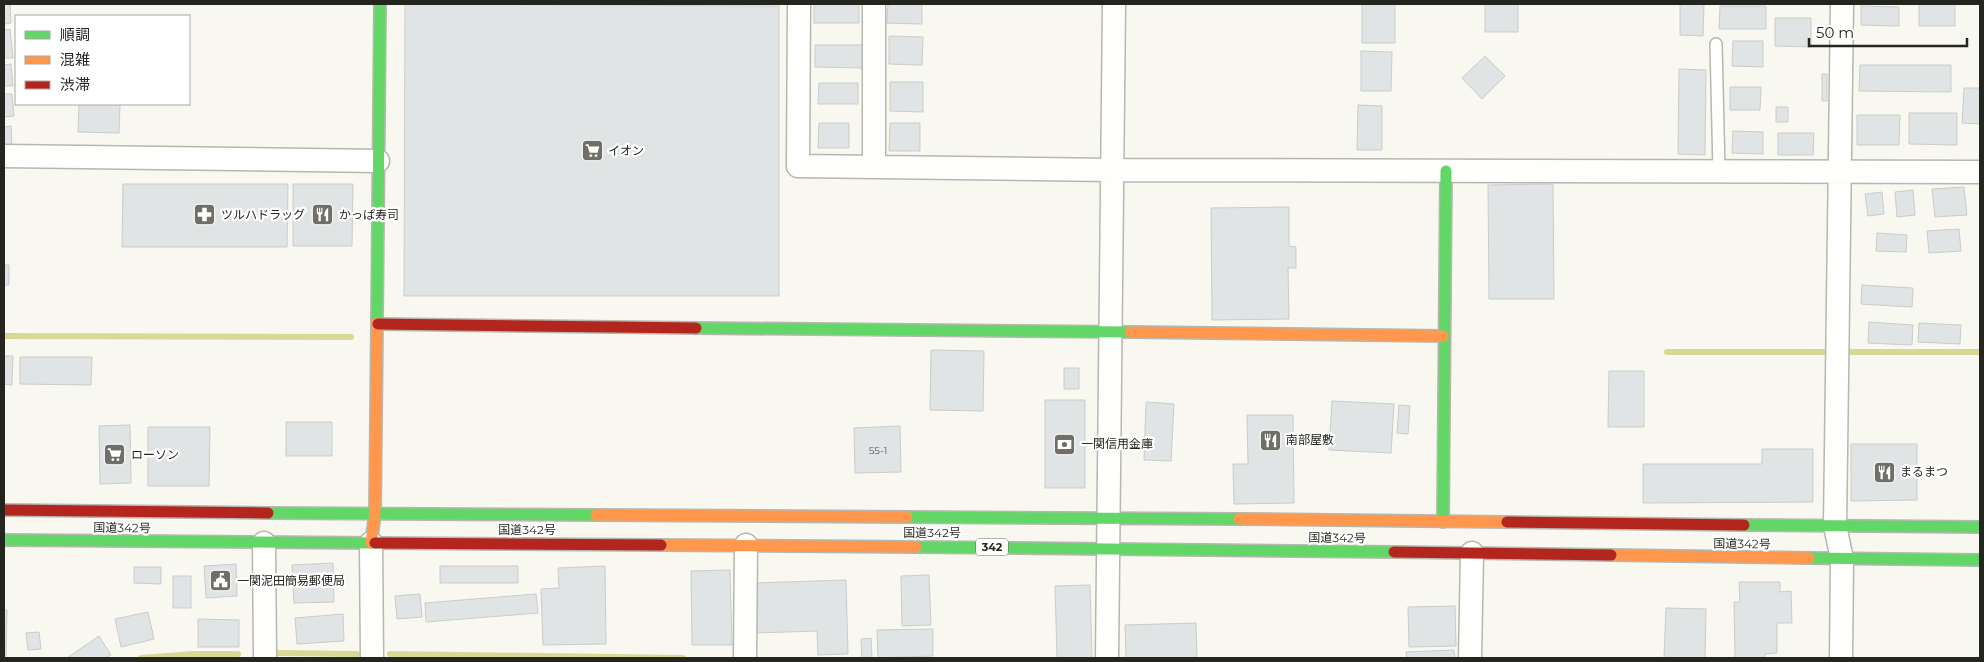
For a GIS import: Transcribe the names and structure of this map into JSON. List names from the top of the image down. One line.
{"streets":{"main road":["国道342号","342"]},"places":{"supermarket":["イオン","ローソン"],"pharmacy":["ツルハドラッグ"],"restaurant":["かっぱ寿司","南部屋敷","まるまつ"],"bank":["一関信用金庫"],"public building":["一関泥田簡易郵便局"]},"house_numbers":["55-1"],"legend":["順調","混雑","渋滞"],"scale_bar":"50 m"}
